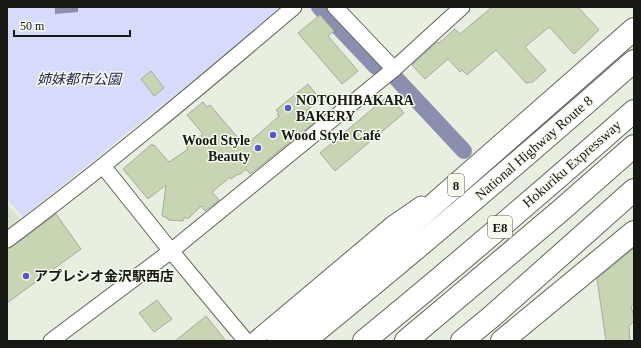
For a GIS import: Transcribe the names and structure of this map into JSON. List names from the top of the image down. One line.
{"streets":{"highway":["National Highway Route 8","Hokuriku Expressway","8","E8"]},"parks":["姉妹都市公園"],"places":["NOTOHIBAKARA BAKERY","Wood Style Café","Wood Style Beauty","アプレシオ金沢駅西店"],"scale_bar":"50 m"}
